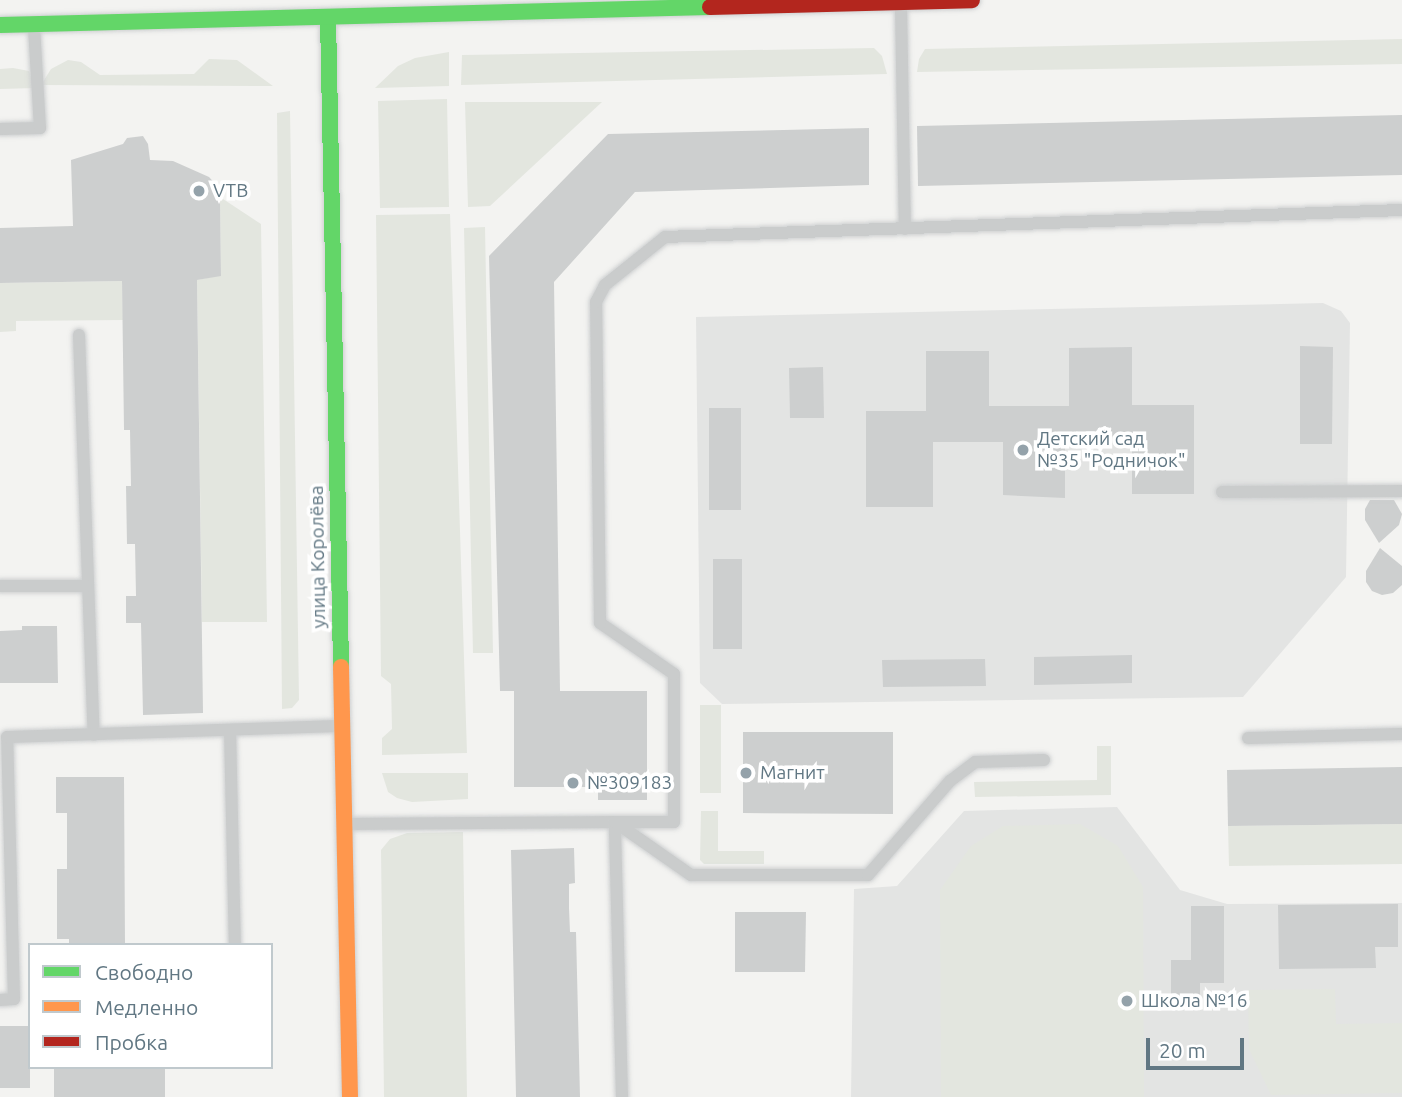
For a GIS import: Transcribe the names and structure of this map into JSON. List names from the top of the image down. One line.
{"streets":{"main road":["улица Королёва"]},"places":["VTB","Детский сад №35 \"Родничок\"","Магнит","№309183","Школа №16"],"legend":["Свободно","Медленно","Пробка"],"scale_bar":"20 m"}
